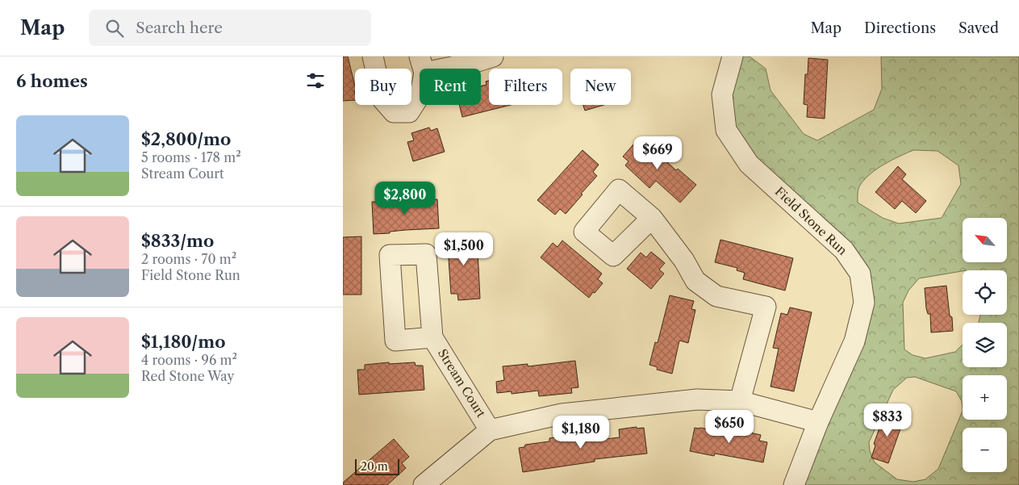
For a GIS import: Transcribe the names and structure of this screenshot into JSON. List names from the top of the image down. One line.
{"streets":{"street":["Field Stone Run","Stream Court"]},"scale_bar":"20 m","north":"top left","page":{"header":"Map","search":"Search here","nav":["Map","Directions","Saved"],"heading":"6 homes","chip":["Buy","Rent","Filters","New"],"list":[{"name":"$2,800/mo","note":"5 rooms · 178 m² · Stream Court"},{"name":"$833/mo","note":"2 rooms · 70 m² · Field Stone Run"},{"name":"$1,180/mo","note":"4 rooms · 96 m² · Red Stone Way"}],"price":["$669","$2,800","$1,500","$833","$650","$1,180"],"map_buttons":["+","−"],"scale":"20 m"}}
